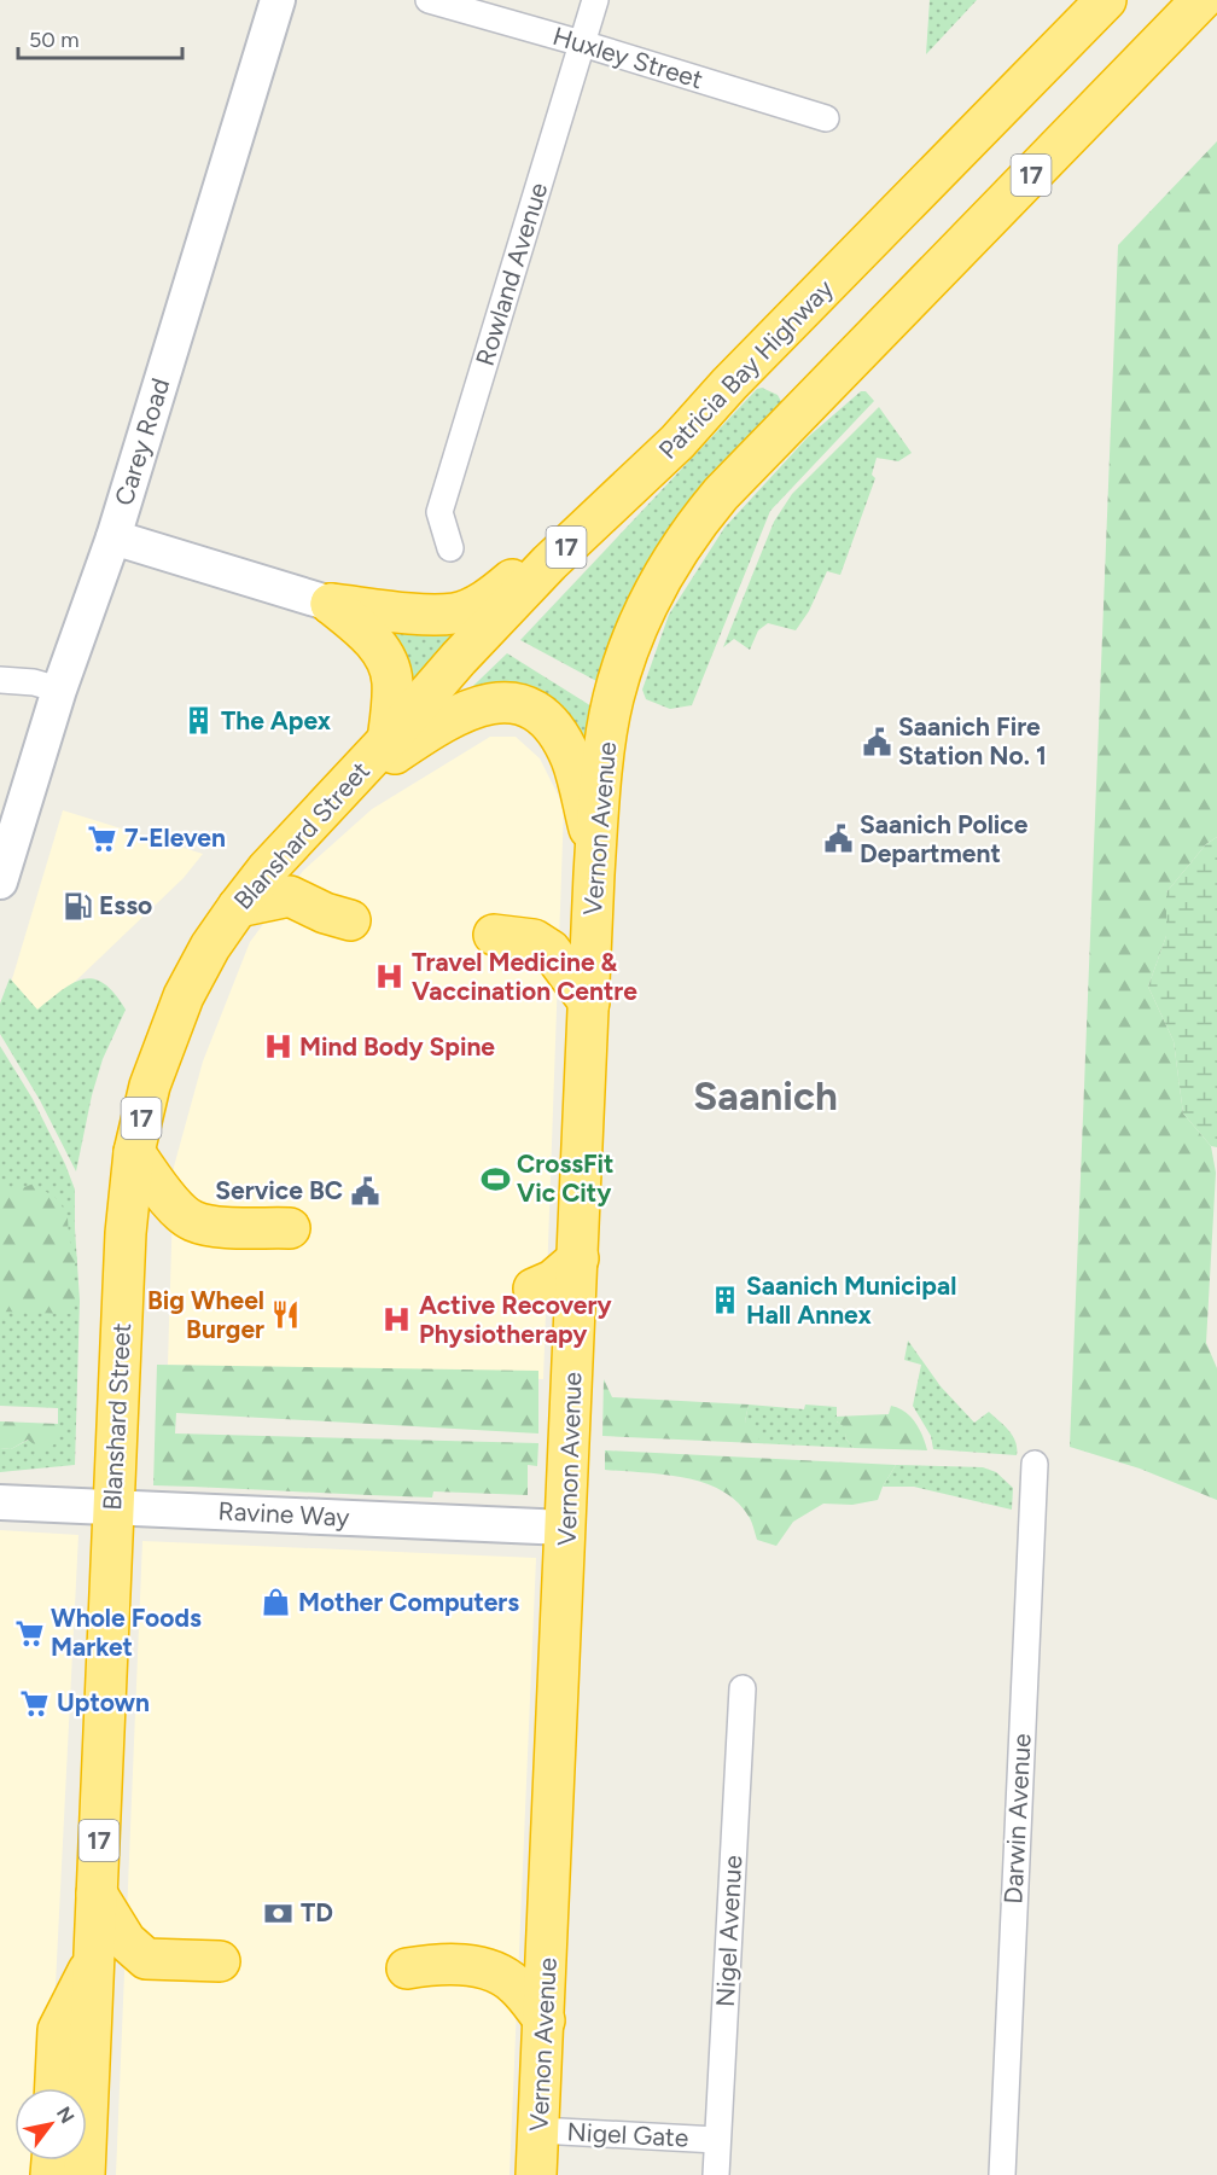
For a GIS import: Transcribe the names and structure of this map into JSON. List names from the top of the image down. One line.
{"streets":{"highway":["17","Patricia Bay Highway","Vernon Avenue","Blanshard Street"],"street":["Huxley Street","Rowland Avenue","Carey Road","Ravine Way","Darwin Avenue","Nigel Avenue","Nigel Gate"]},"crossings":[["Huxley Street","Rowland Avenue"],["Patricia Bay Highway","Blanshard Street"],["Vernon Avenue","Ravine Way"],["Vernon Avenue","Nigel Gate"],["Blanshard Street","Ravine Way"],["Nigel Avenue","Nigel Gate"]],"districts":["Saanich"],"places":{"building":["The Apex","Saanich Municipal Hall Annex"],"public building":["Saanich Fire Station No. 1","Saanich Police Department","Service BC"],"supermarket":["7-Eleven","Whole Foods Market","Uptown"],"fuel station":["Esso"],"hospital":["Travel Medicine & Vaccination Centre","Mind Body Spine","Active Recovery Physiotherapy"],"sports":["CrossFit Vic City"],"restaurant":["Big Wheel Burger"],"shop":["Mother Computers"],"bank":["TD"]},"scale_bar":"50 m","north":"top right"}
